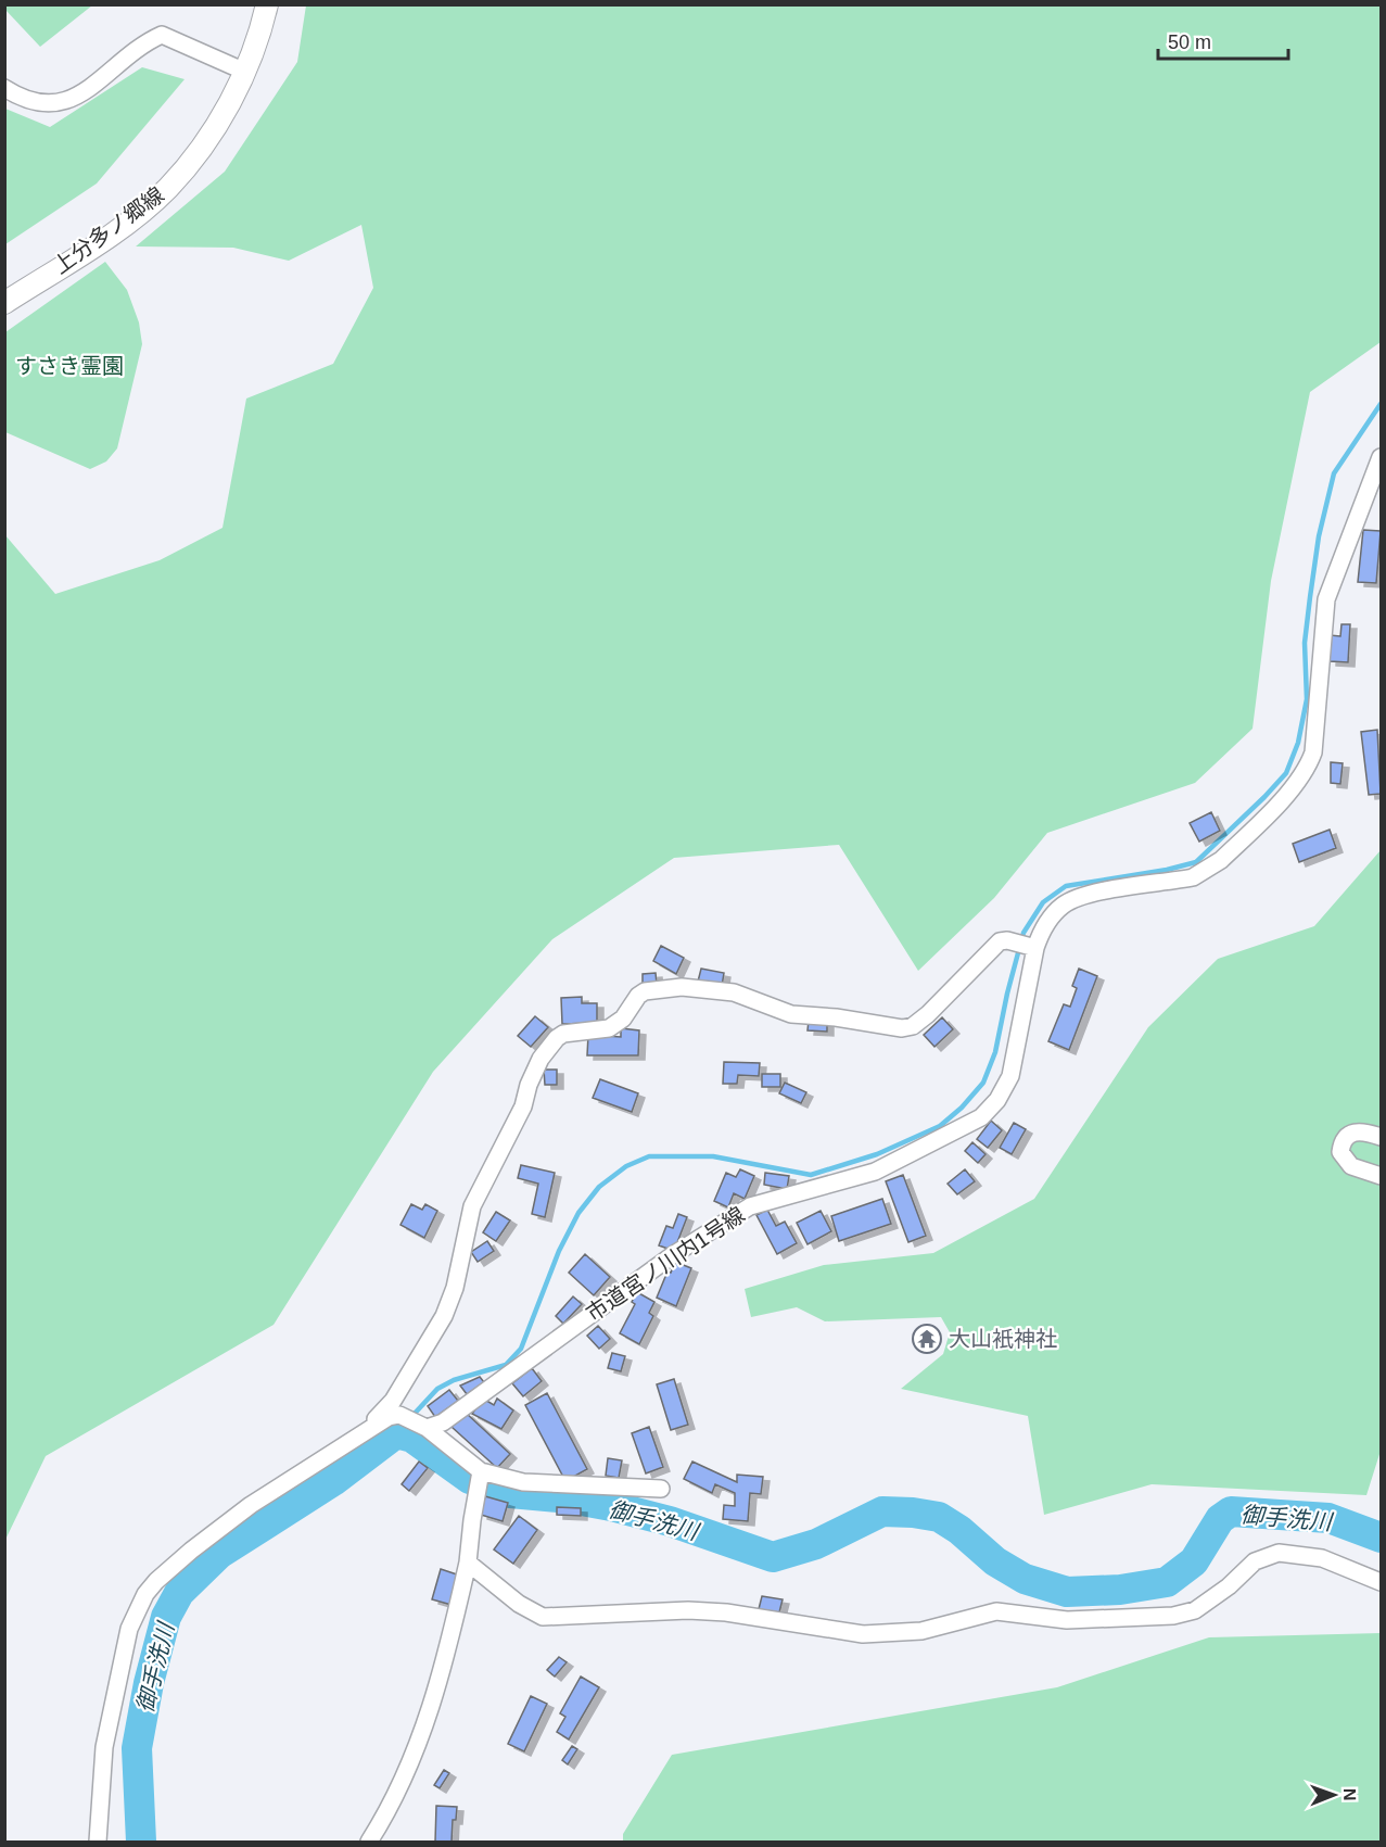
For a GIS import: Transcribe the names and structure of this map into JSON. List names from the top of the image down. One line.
{"streets":{"main road":["上分多ノ郷線"],"street":["市道宮ノ川内1号線"]},"water":["御手洗川"],"parks":["すさき霊園"],"places":{"temple":["大山衹神社"]},"scale_bar":"50 m","north":"right"}
